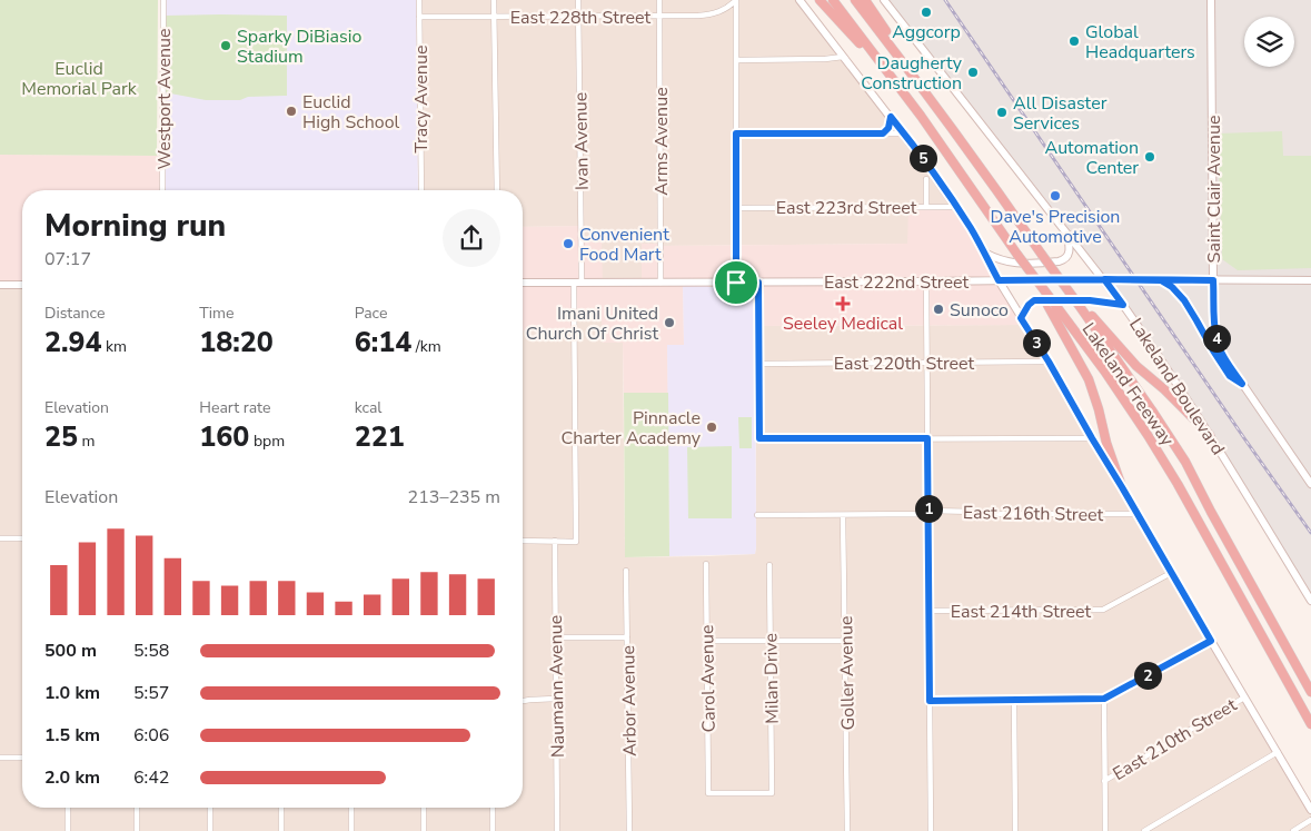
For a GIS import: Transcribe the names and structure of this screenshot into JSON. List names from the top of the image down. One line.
{"streets":{"highway":["Lakeland Freeway"],"street":["East 228th Street","Westport Avenue","Tracy Avenue","Ivan Avenue","Arms Avenue","Saint Clair Avenue","East 223rd Street","East 222nd Street","East 220th Street","Lakeland Boulevard","East 216th Street","East 214th Street","Goller Avenue","Carol Avenue","Milan Drive","Naumann Avenue","Arbor Avenue","East 210th Street"]},"crossings":[["East 228th Street","Tracy Avenue"],["East 228th Street","Ivan Avenue"],["East 228th Street","Arms Avenue"],["Ivan Avenue","East 222nd Street"],["Arms Avenue","East 222nd Street"],["Saint Clair Avenue","East 222nd Street"],["East 222nd Street","Lakeland Boulevard"],["East 216th Street","Goller Avenue"],["Carol Avenue","Milan Drive"]],"parks":["Euclid Memorial Park"],"places":{"other":["Aggcorp","Global Headquarters","Sparky DiBiasio Stadium","Daugherty Construction","Euclid High School","All Disaster Services","Automation Center","Dave's Precision Automotive","Convenient Food Mart","Sunoco","Imani United Church Of Christ","Pinnacle Charter Academy"],"health":["Seeley Medical"]},"page":{"pins":["5","4","3","1","2"],"heading":["Morning run","07:17"],"stats":[["Distance","2.94 km"],["Time","18:20"],["Pace","6:14 /km"],["Elevation","25 m"],["Heart rate","160 bpm"],["kcal","221"]],"chart":["Elevation","213–235 m"],"list":[{"name":"500 m","note":"5:58"},{"name":"1.0 km","note":"5:57"},{"name":"1.5 km","note":"6:06"},{"name":"2.0 km","note":"6:42"}]}}
